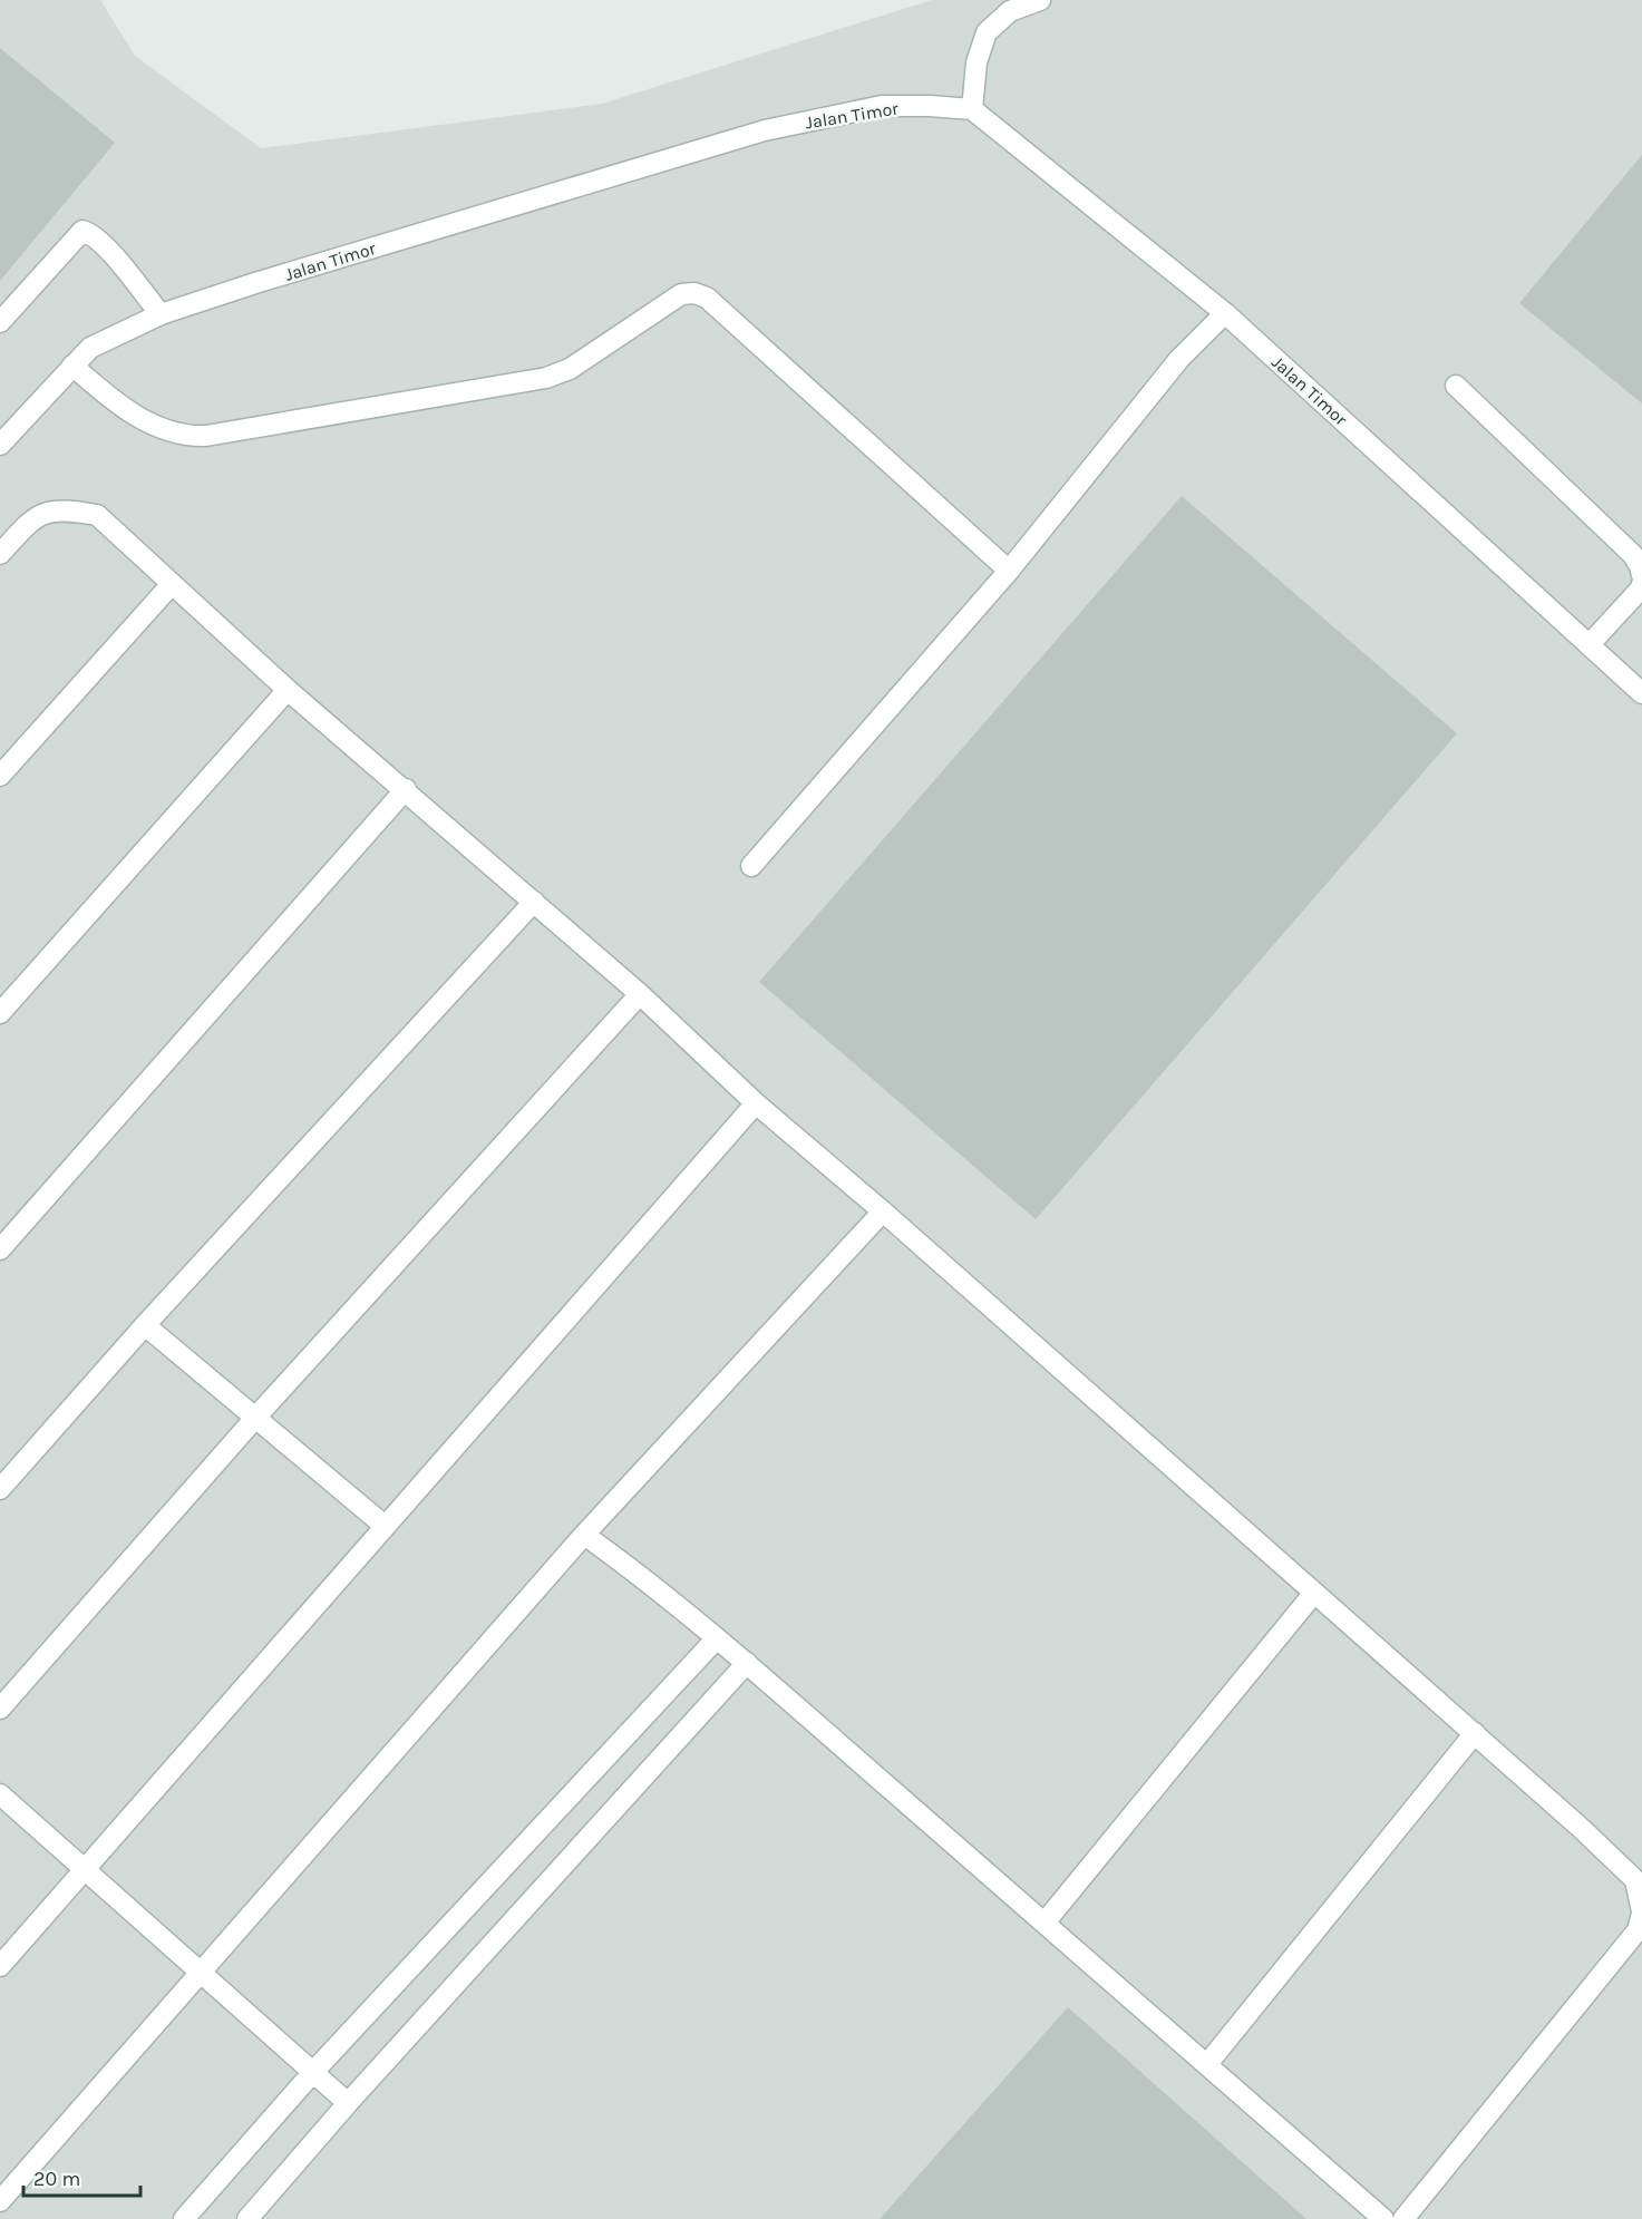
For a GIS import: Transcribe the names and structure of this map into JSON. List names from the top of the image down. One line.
{"streets":{"street":["Jalan Timor"]},"scale_bar":"20 m"}
